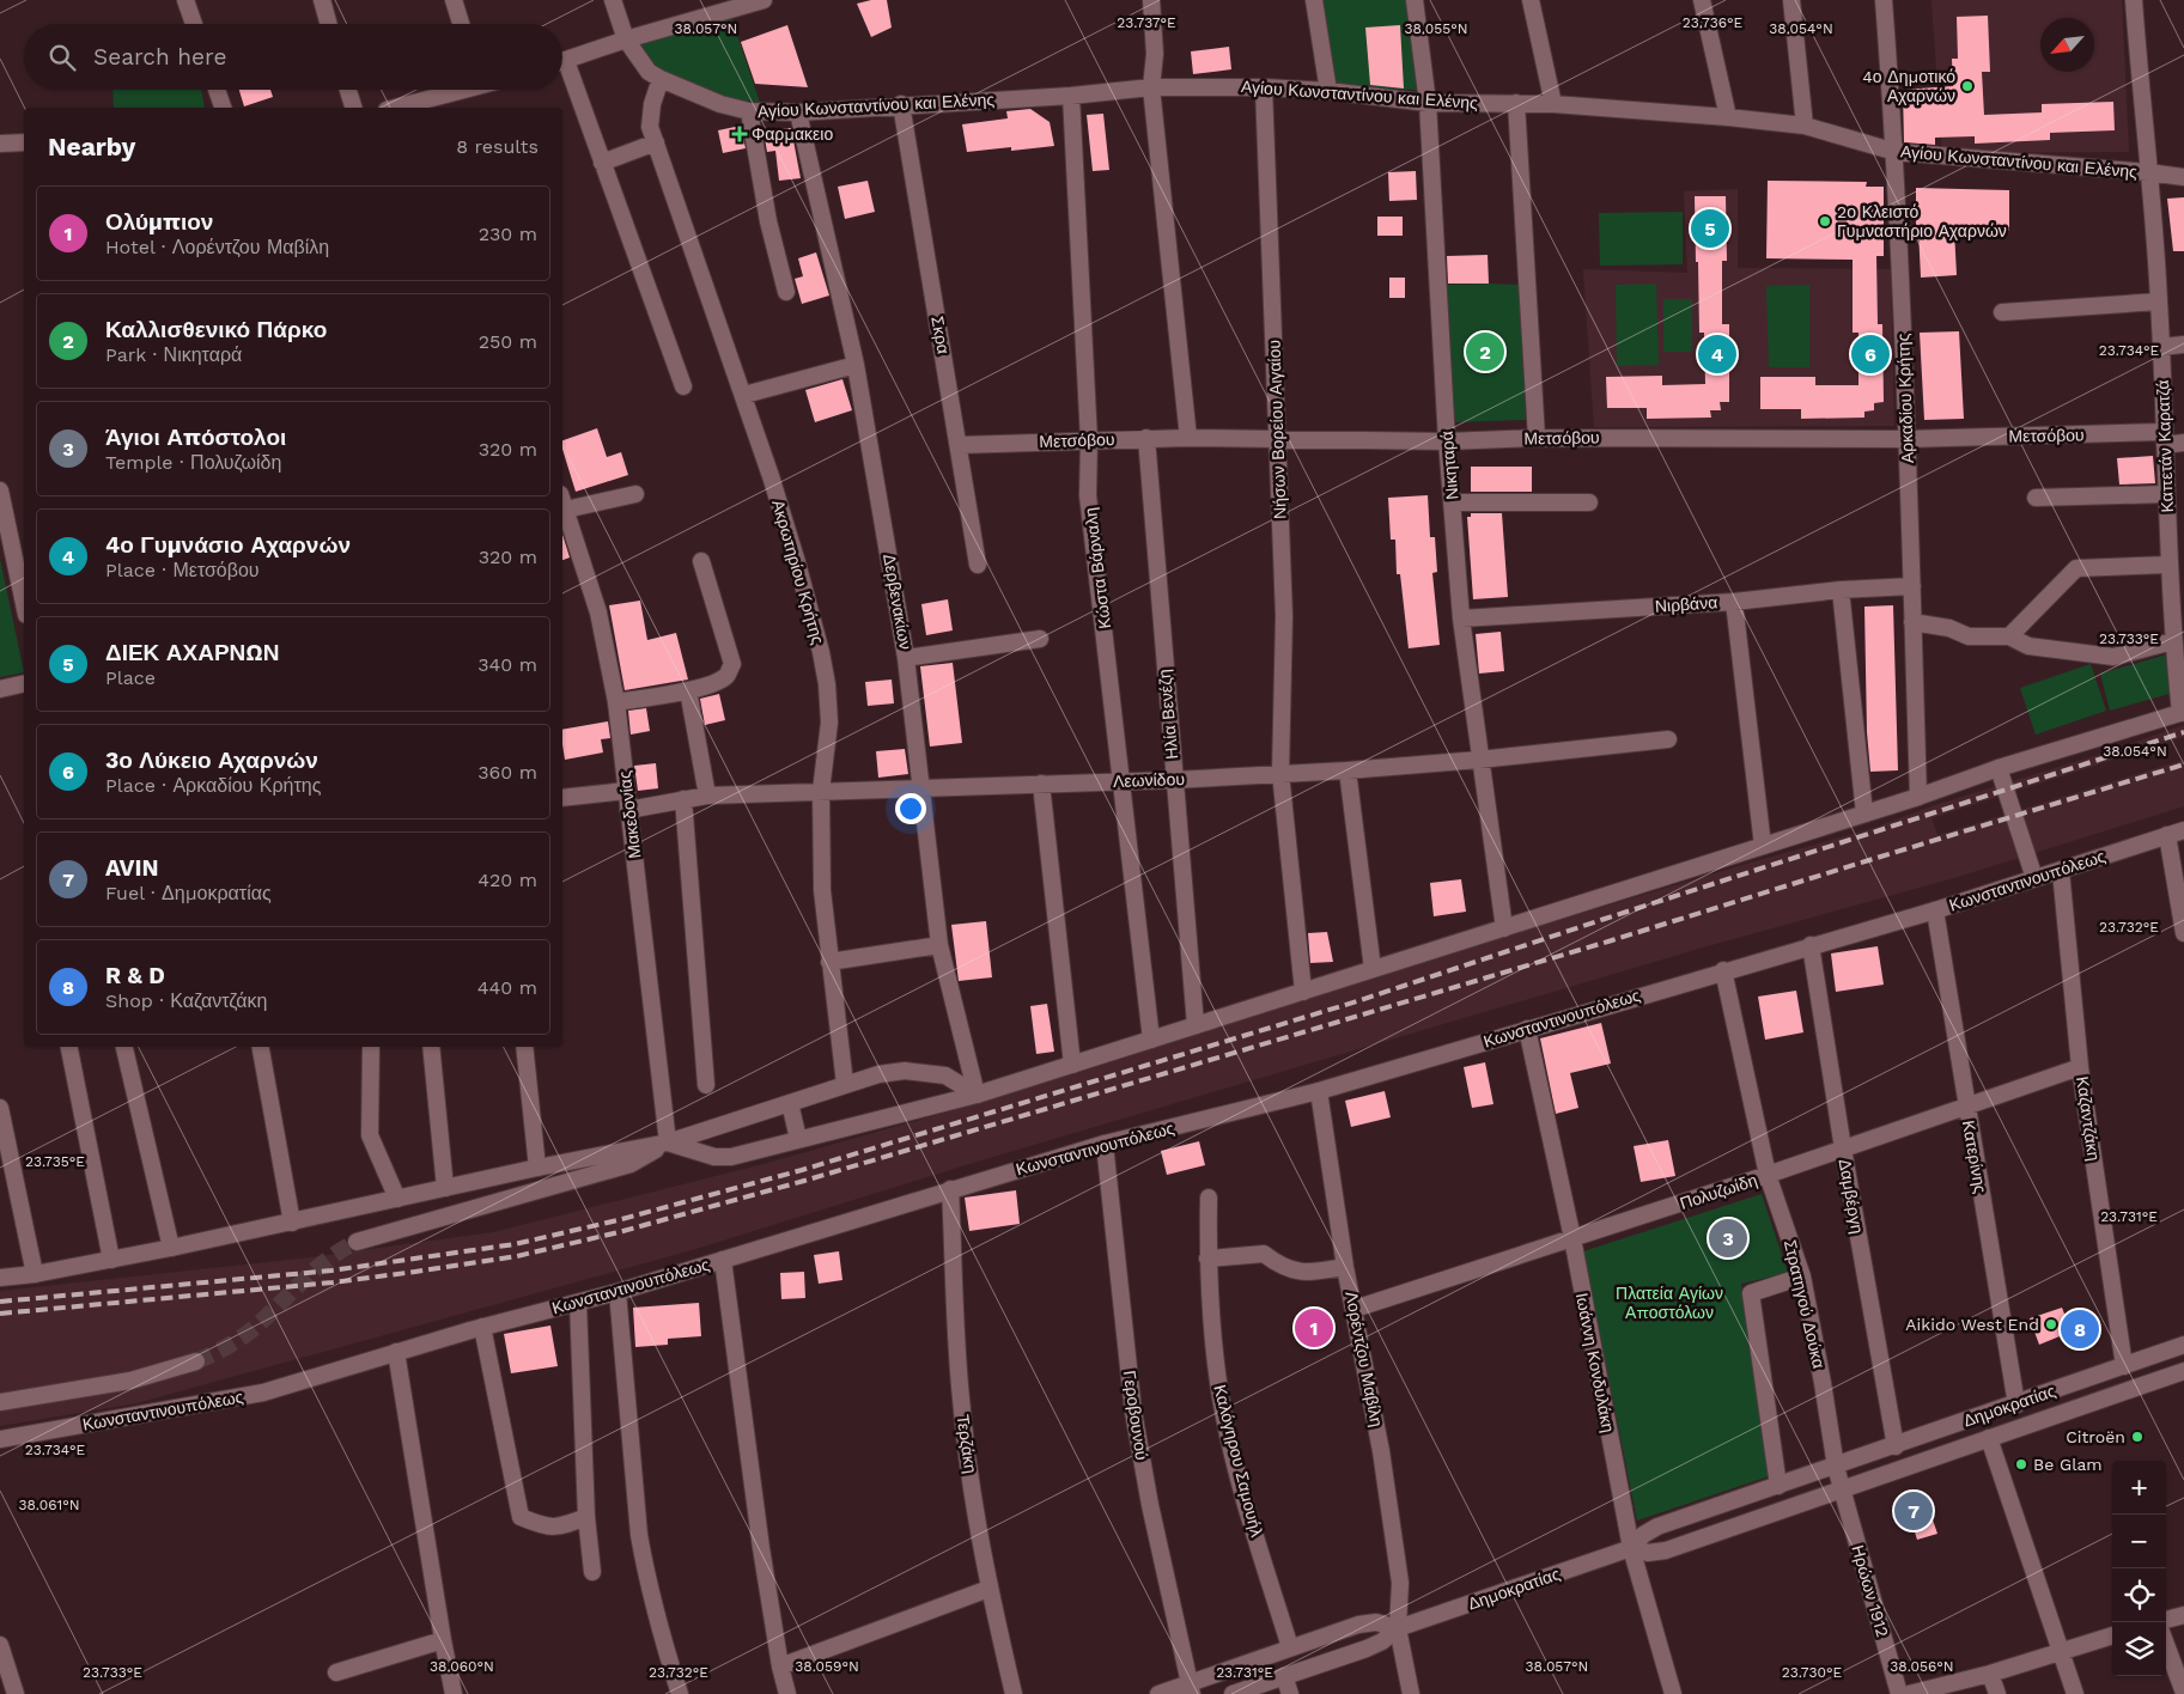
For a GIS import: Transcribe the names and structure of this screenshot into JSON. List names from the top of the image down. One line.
{"streets":{"street":["Αγίου Κωνσταντίνου και Ελένης","Σκρα","Αρκαδίου Κρήτης","Νήσων Βορείου Αιγαίου","Μετσόβου","Καπετάν Καρατζά","Νικηταρά","Κώστα Βάρναλη","Ακρωτηρίου Κρήτης","Δερβενακίων","Νιρβάνα","Ηλία Βενέζη","Λεωνίδου","Μακεδονίας","Κωνσταντινουπόλεως","Καζαντζάκη","Κατερίνης","Πολυζωίδη","Δαμβέργη","Στρατηγού Δούκα","Λορέντζου Μαβίλη","Ιωάννη Κονδυλάκη","Δημοκρατίας","Γεροβουνού","Τερζάκη","Καλόγηρου Σαμουήλ","Ηρώων 1912"]},"crossings":[["Αγίου Κωνσταντίνου και Ελένης","Σκρα"],["Αγίου Κωνσταντίνου και Ελένης","Αρκαδίου Κρήτης"],["Αγίου Κωνσταντίνου και Ελένης","Νήσων Βορείου Αιγαίου"],["Αγίου Κωνσταντίνου και Ελένης","Καπετάν Καρατζά"],["Αγίου Κωνσταντίνου και Ελένης","Νικηταρά"],["Αγίου Κωνσταντίνου και Ελένης","Κώστα Βάρναλη"],["Αγίου Κωνσταντίνου και Ελένης","Ακρωτηρίου Κρήτης"],["Αγίου Κωνσταντίνου και Ελένης","Δερβενακίων"],["Σκρα","Μετσόβου"],["Αρκαδίου Κρήτης","Μετσόβου"],["Αρκαδίου Κρήτης","Νιρβάνα"],["Νήσων Βορείου Αιγαίου","Μετσόβου"],["Νήσων Βορείου Αιγαίου","Λεωνίδου"],["Μετσόβου","Καπετάν Καρατζά"],["Μετσόβου","Νικηταρά"],["Μετσόβου","Κώστα Βάρναλη"],["Μετσόβου","Ηλία Βενέζη"],["Νικηταρά","Νιρβάνα"],["Νικηταρά","Λεωνίδου"],["Κώστα Βάρναλη","Λεωνίδου"],["Ακρωτηρίου Κρήτης","Λεωνίδου"],["Δερβενακίων","Λεωνίδου"],["Ηλία Βενέζη","Λεωνίδου"],["Λεωνίδου","Μακεδονίας"],["Κωνσταντινουπόλεως","Καζαντζάκη"],["Κωνσταντινουπόλεως","Κατερίνης"],["Κωνσταντινουπόλεως","Δαμβέργη"],["Κωνσταντινουπόλεως","Στρατηγού Δούκα"],["Κωνσταντινουπόλεως","Λορέντζου Μαβίλη"],["Κωνσταντινουπόλεως","Ιωάννη Κονδυλάκη"],["Κωνσταντινουπόλεως","Γεροβουνού"],["Κωνσταντινουπόλεως","Τερζάκη"],["Καζαντζάκη","Πολυζωίδη"],["Καζαντζάκη","Δημοκρατίας"],["Κατερίνης","Πολυζωίδη"],["Κατερίνης","Δημοκρατίας"],["Πολυζωίδη","Δαμβέργη"],["Πολυζωίδη","Στρατηγού Δούκα"],["Πολυζωίδη","Λορέντζου Μαβίλη"],["Πολυζωίδη","Ιωάννη Κονδυλάκη"],["Δαμβέργη","Δημοκρατίας"],["Στρατηγού Δούκα","Δημοκρατίας"],["Λορέντζου Μαβίλη","Δημοκρατίας"],["Ιωάννη Κονδυλάκη","Δημοκρατίας"],["Δημοκρατίας","Γεροβουνού"],["Δημοκρατίας","Καλόγηρου Σαμουήλ"],["Δημοκρατίας","Ηρώων 1912"]],"parks":["Πλατεία Αγίων Αποστόλων"],"places":{"other":["4ο Δημοτικό Αχαρνών","2ο Κλειστό Γυμναστήριο Αχαρνών","Aikido West End","Citroën","Be Glam"],"health":["Φαρμακειο"]},"north":"bottom left","page":{"search":"Search here","heading":["Nearby","8 results"],"list":[{"mark":"1","name":"Ολύμπιον","note":"Hotel · Λορέντζου Μαβίλη","value":"230 m"},{"mark":"2","name":"Καλλισθενικό Πάρκο","note":"Park · Νικηταρά","value":"250 m"},{"mark":"3","name":"Άγιοι Απόστολοι","note":"Temple · Πολυζωίδη","value":"320 m"},{"mark":"4","name":"4ο Γυμνάσιο Αχαρνών","note":"Place · Μετσόβου","value":"320 m"},{"mark":"5","name":"ΔΙΕΚ ΑΧΑΡΝΩΝ","note":"Place","value":"340 m"},{"mark":"6","name":"3ο Λύκειο Αχαρνών","note":"Place · Αρκαδίου Κρήτης","value":"360 m"},{"mark":"7","name":"AVIN","note":"Fuel · Δημοκρατίας","value":"420 m"},{"mark":"8","name":"R & D","note":"Shop · Καζαντζάκη","value":"440 m"}],"pins":["5","2","4","6","3","1","8","7"],"map_buttons":["+","−"]},"coordinates":["23.737°E","23.736°E","38.057°N","38.055°N","38.054°N","23.734°E","23.733°E","23.732°E","23.735°E","23.731°E","38.061°N","38.060°N","38.059°N","38.056°N","23.730°E"]}
